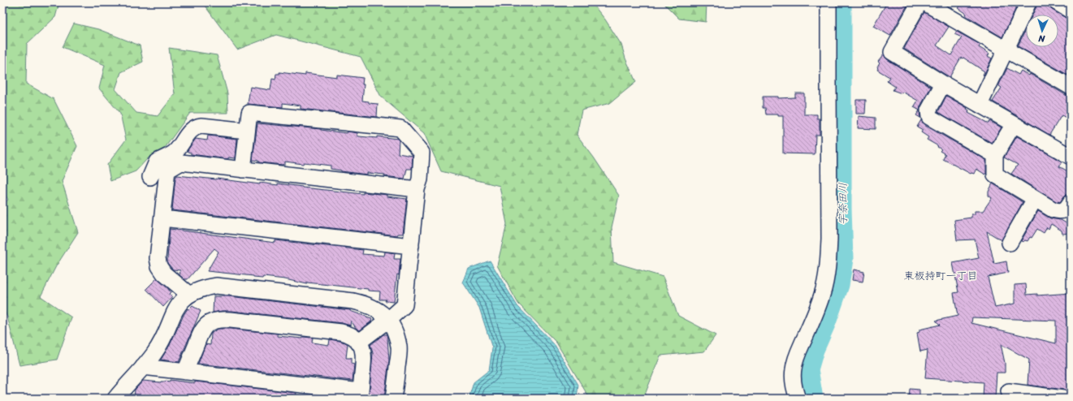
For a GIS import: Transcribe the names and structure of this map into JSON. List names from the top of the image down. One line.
{"districts":["東板持町一丁目"],"water":["宇奈田川"],"north":"bottom"}
